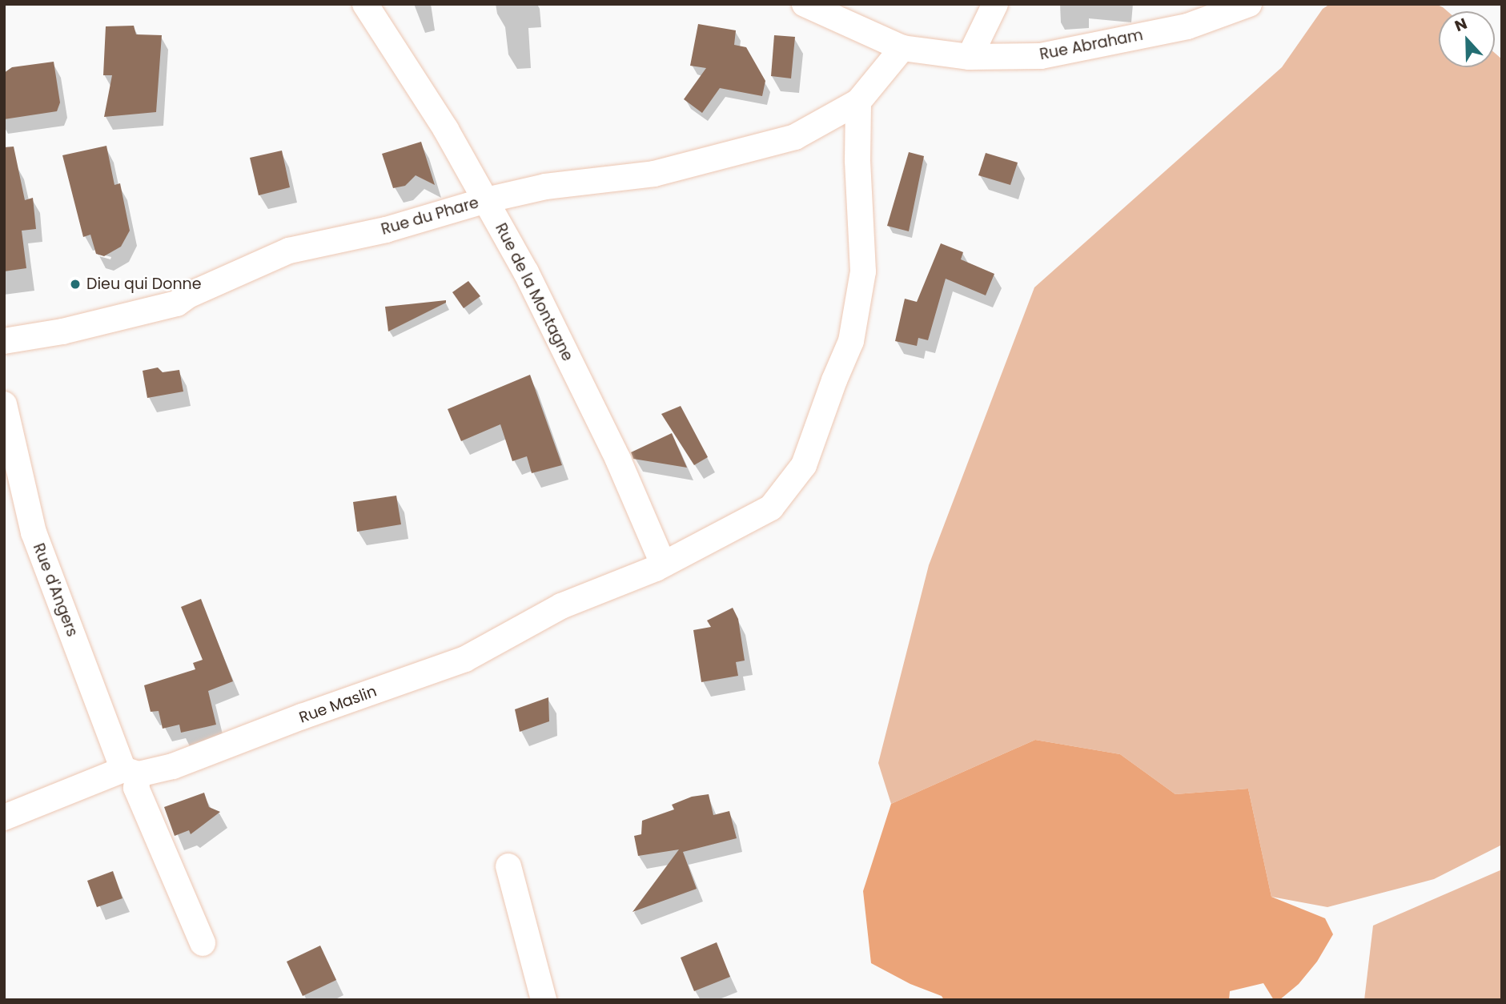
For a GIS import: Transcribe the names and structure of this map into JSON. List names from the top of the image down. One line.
{"streets":{"street":["Rue Abraham","Rue du Phare","Rue de la Montagne","Rue d'Angers","Rue Maslin"]},"crossings":[["Rue du Phare","Rue de la Montagne"],["Rue du Phare","Rue Maslin"],["Rue de la Montagne","Rue Maslin"],["Rue d'Angers","Rue Maslin"]],"places":["Dieu qui Donne"],"north":"top"}
